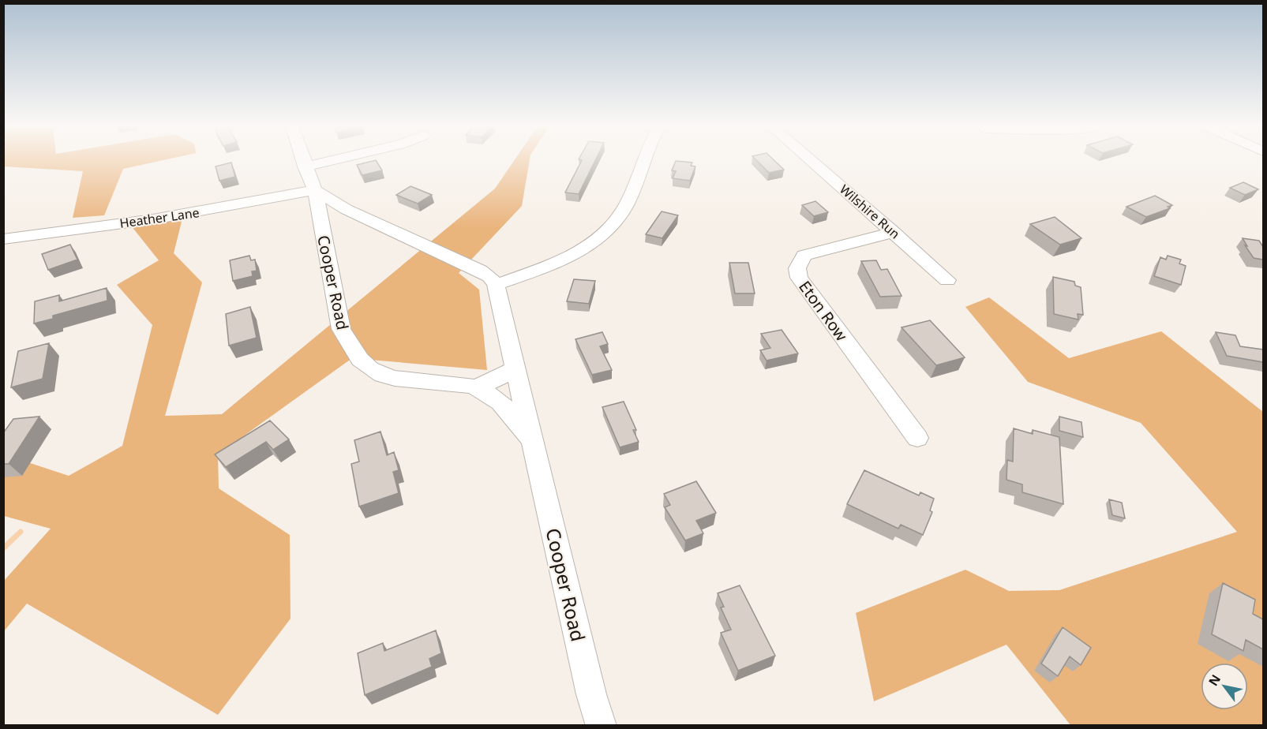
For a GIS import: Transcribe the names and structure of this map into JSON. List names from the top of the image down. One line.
{"streets":{"street":["Wilshire Run","Heather Lane","Cooper Road","Eton Row"]},"crossings":[["Wilshire Run","Eton Row"],["Heather Lane","Cooper Road"]],"north":"top left"}
